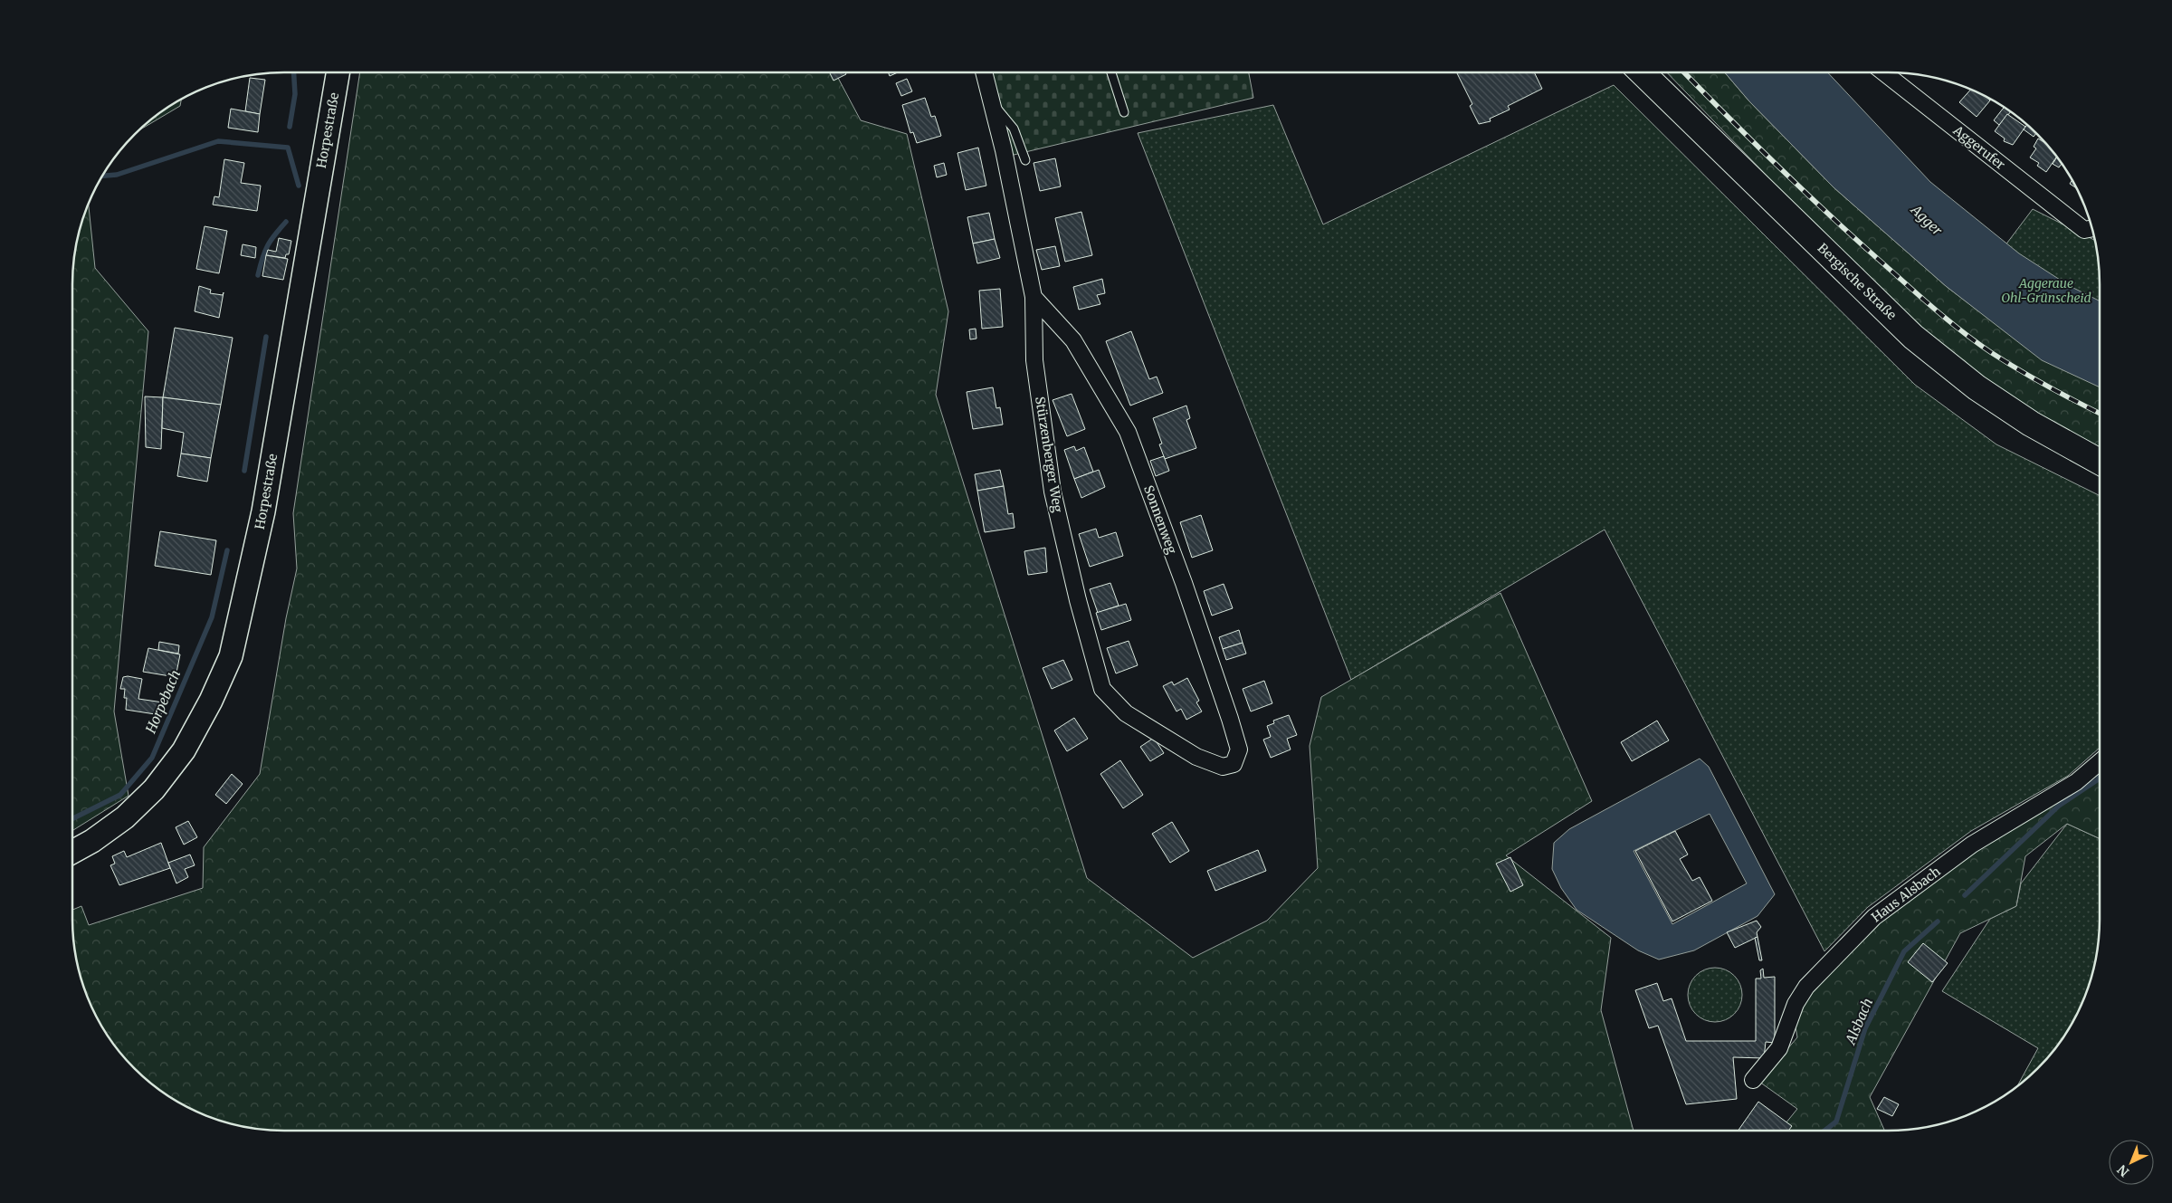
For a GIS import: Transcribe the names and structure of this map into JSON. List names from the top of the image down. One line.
{"streets":{"main road":["Bergische Straße"],"street":["Horpestraße","Aggerufer","Stürzenberger Weg","Sonnenweg","Haus Alsbach"]},"crossings":[["Stürzenberger Weg","Sonnenweg"]],"water":["Agger","Horpebach","Alsbach"],"parks":["Aggeraue Ohl-Grünscheid"],"north":"bottom left"}
